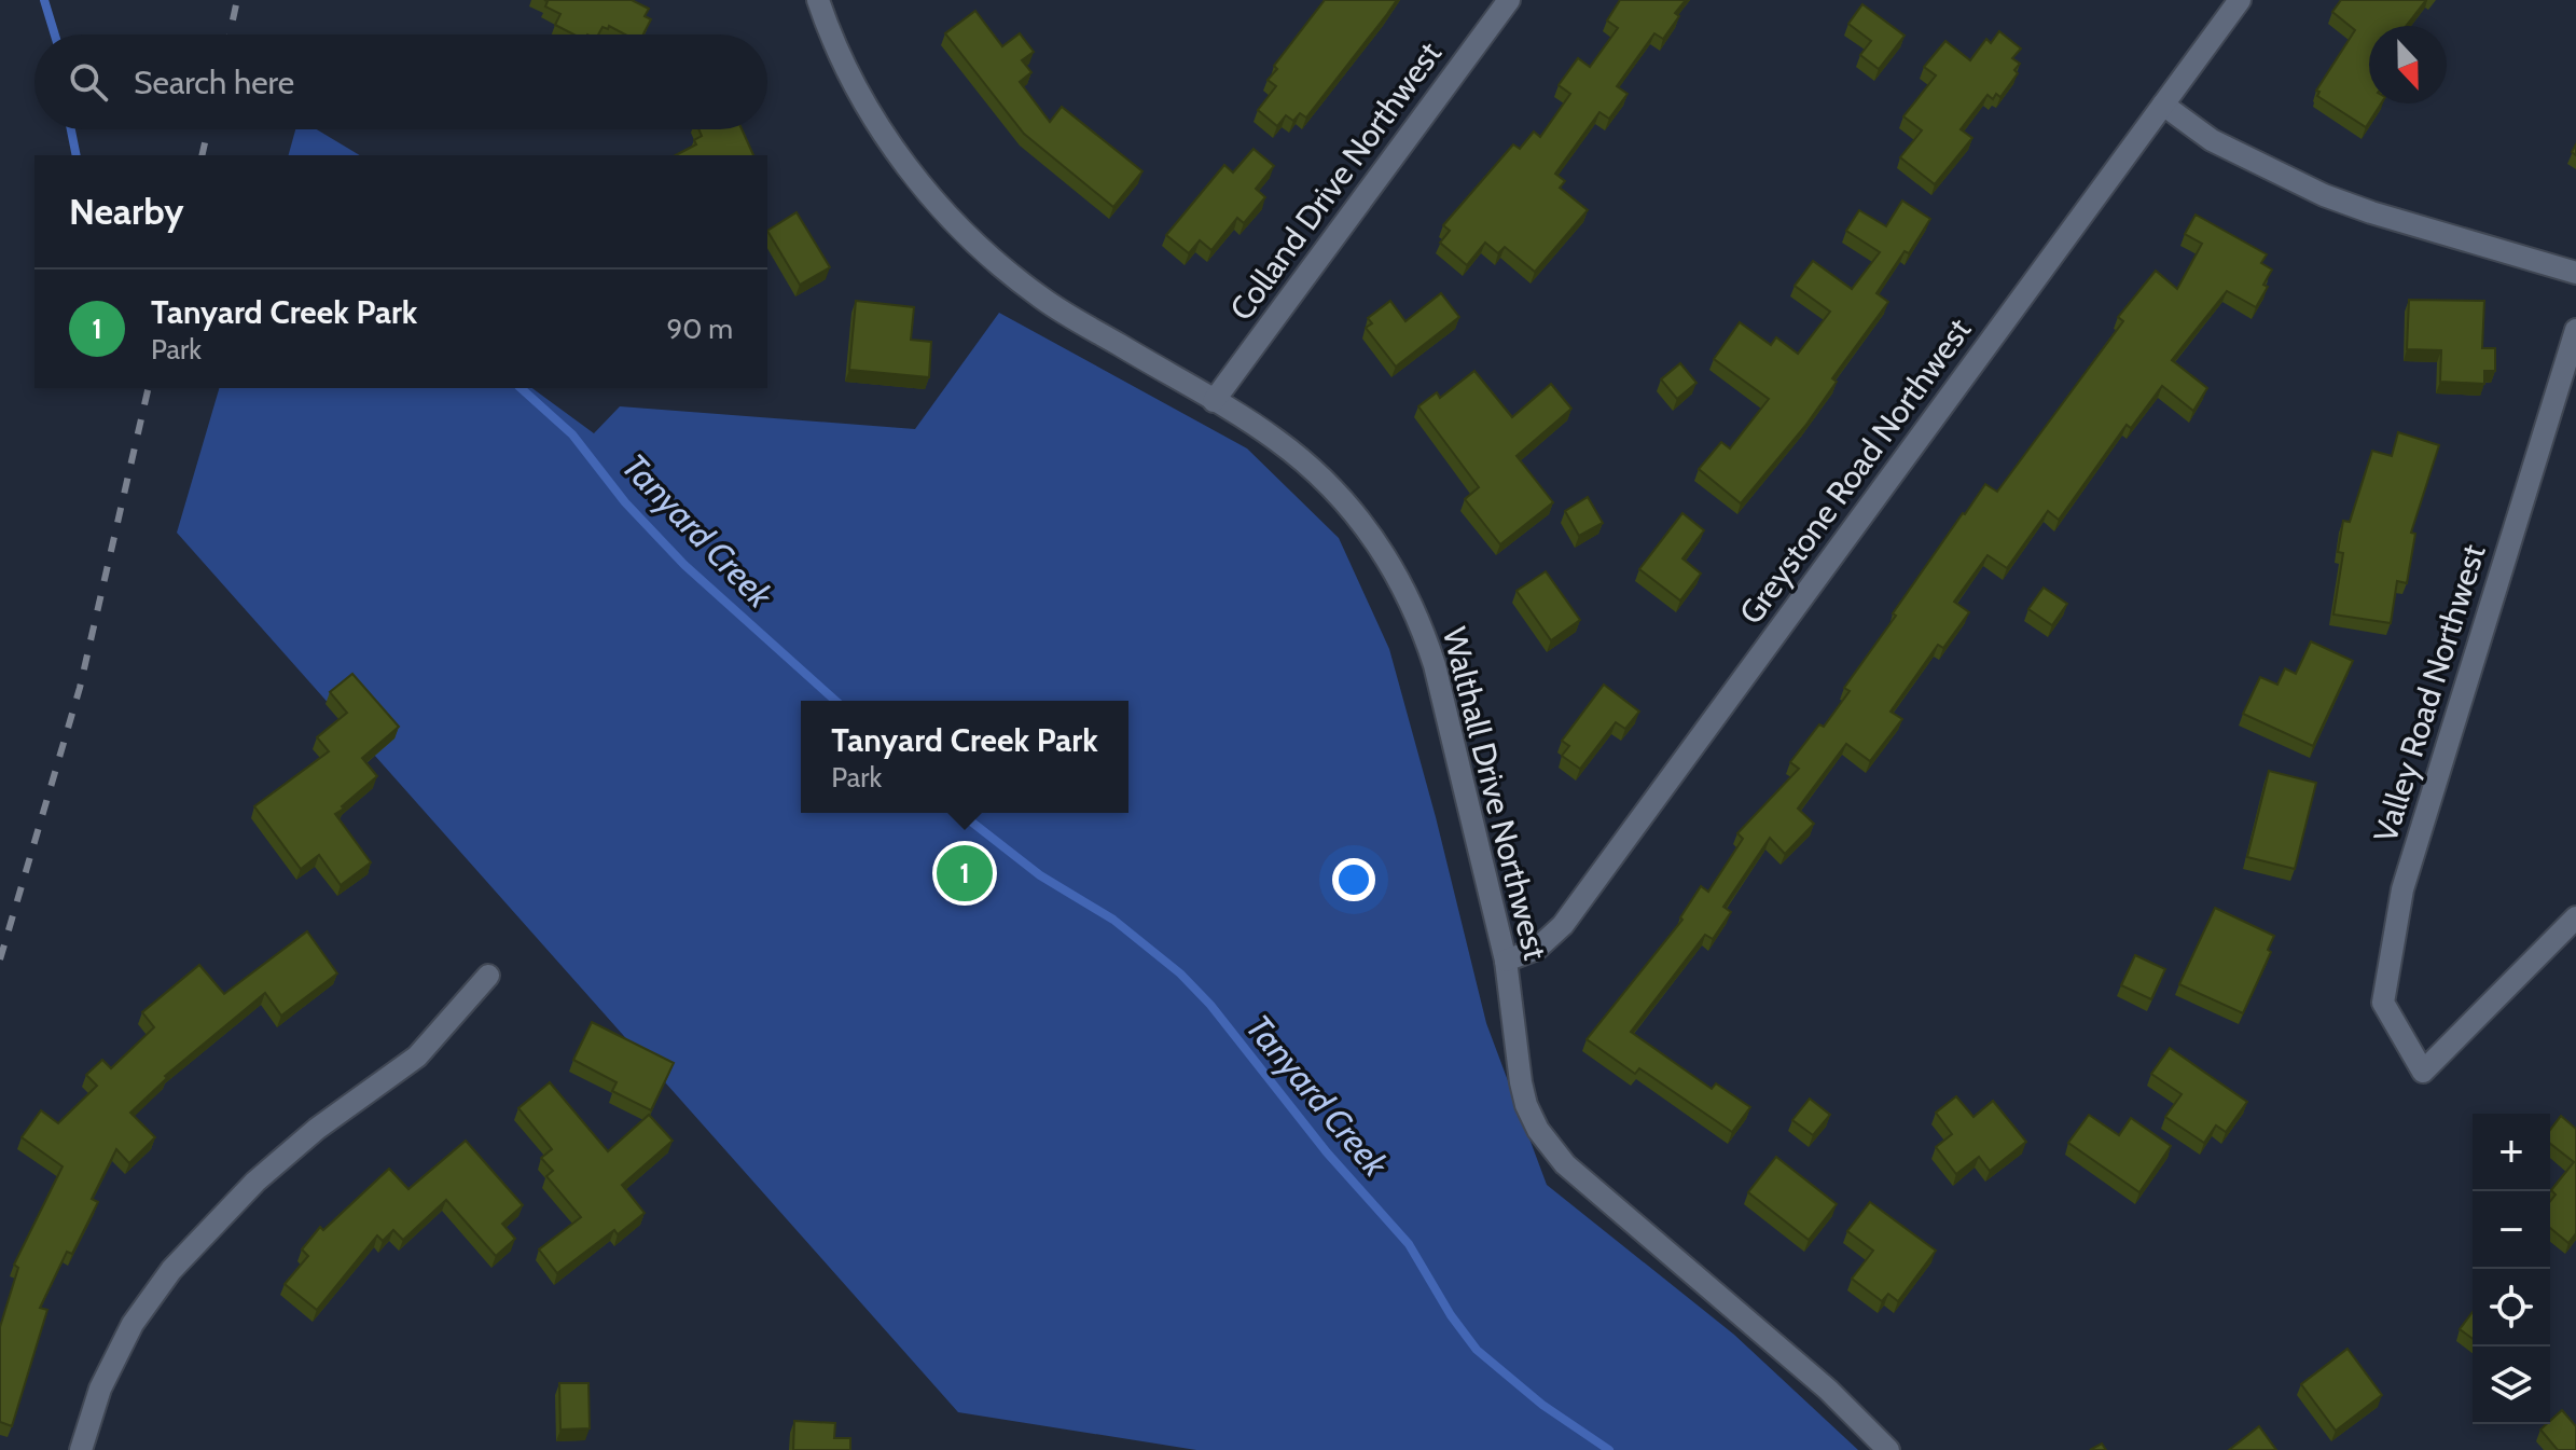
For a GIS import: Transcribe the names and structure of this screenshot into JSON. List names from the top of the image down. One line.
{"streets":{"street":["Colland Drive Northwest","Greystone Road Northwest","Valley Road Northwest","Walthall Drive Northwest"]},"crossings":[["Colland Drive Northwest","Walthall Drive Northwest"],["Greystone Road Northwest","Walthall Drive Northwest"]],"water":["Tanyard Creek"],"north":"bottom","page":{"search":"Search here","heading":"Nearby","list":[{"mark":"1","name":"Tanyard Creek Park","note":"Park","value":"90 m"}],"popup":["Tanyard Creek Park","Park"],"pins":"1","map_buttons":["+","−"]}}
